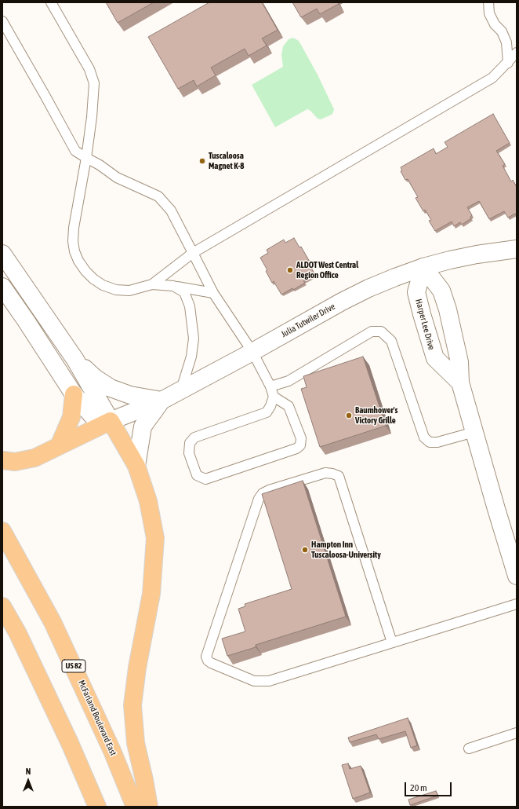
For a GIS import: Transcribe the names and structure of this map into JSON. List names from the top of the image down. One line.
{"streets":{"highway":["US 82","McFarland Boulevard East"],"street":["Julia Tutwiler Drive","Harper Lee Drive"]},"crossings":[["Julia Tutwiler Drive","Harper Lee Drive"]],"places":["Tuscaloosa Magnet K-8","ALDOT West Central Region Office","Baumhower's Victory Grille","Hampton Inn Tuscaloosa-University"],"scale_bar":"20 m","north":"top"}
